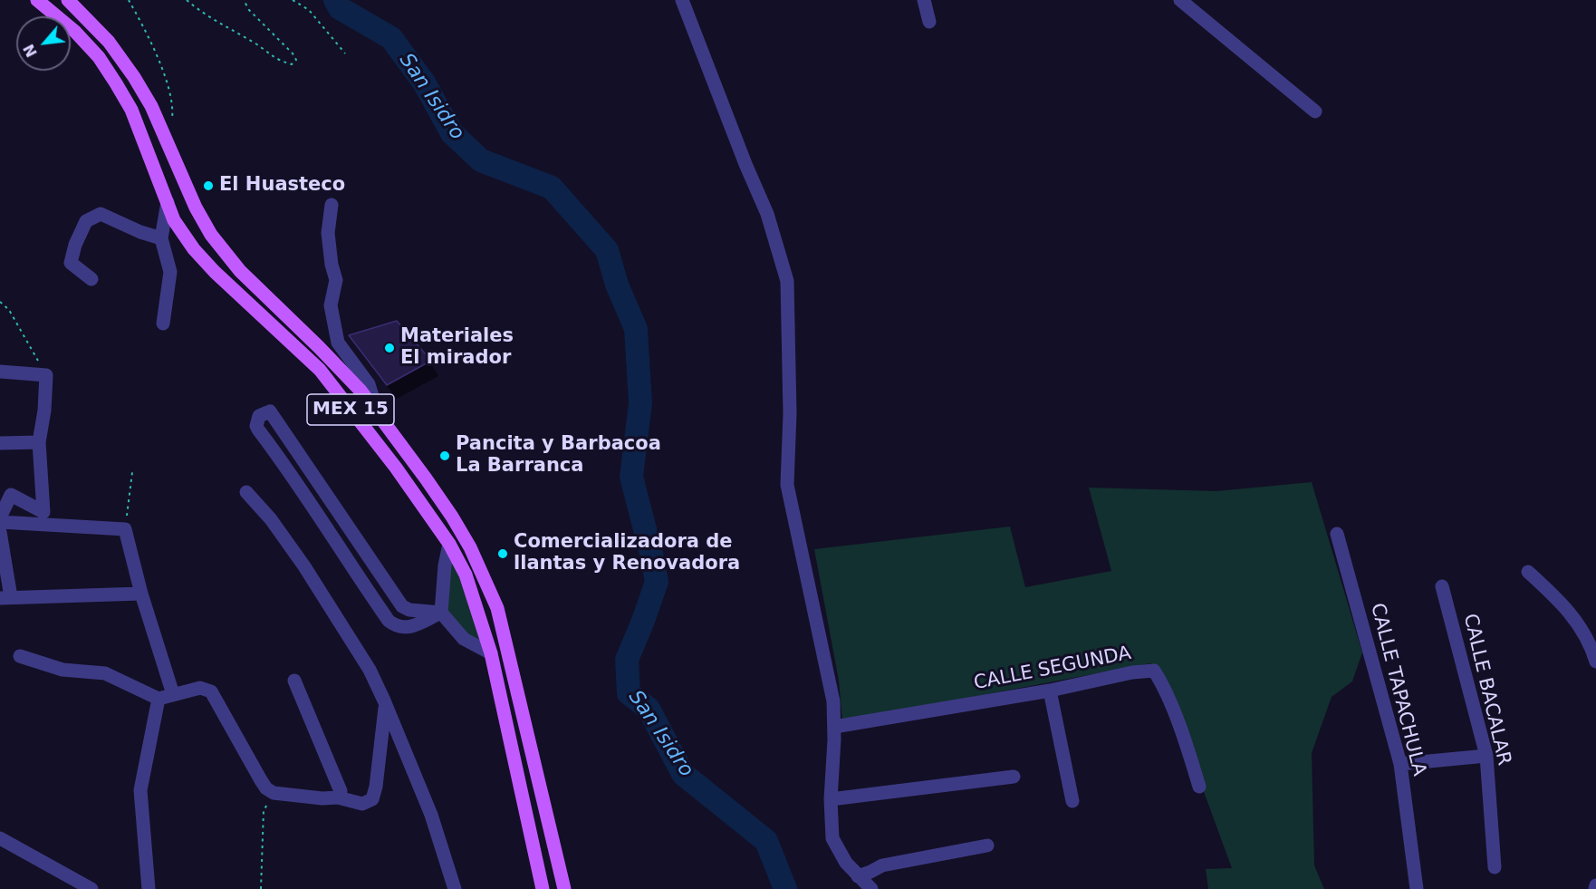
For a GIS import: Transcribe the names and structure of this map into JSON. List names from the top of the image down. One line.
{"streets":{"main road":["MEX 15"],"street":["CALLE SEGUNDA","CALLE TAPACHULA","CALLE BACALAR"]},"water":["San Isidro"],"places":["El Huasteco","Materiales El mirador","Pancita y Barbacoa La Barranca","Comercializadora de llantas y Renovadora"],"north":"bottom left"}
